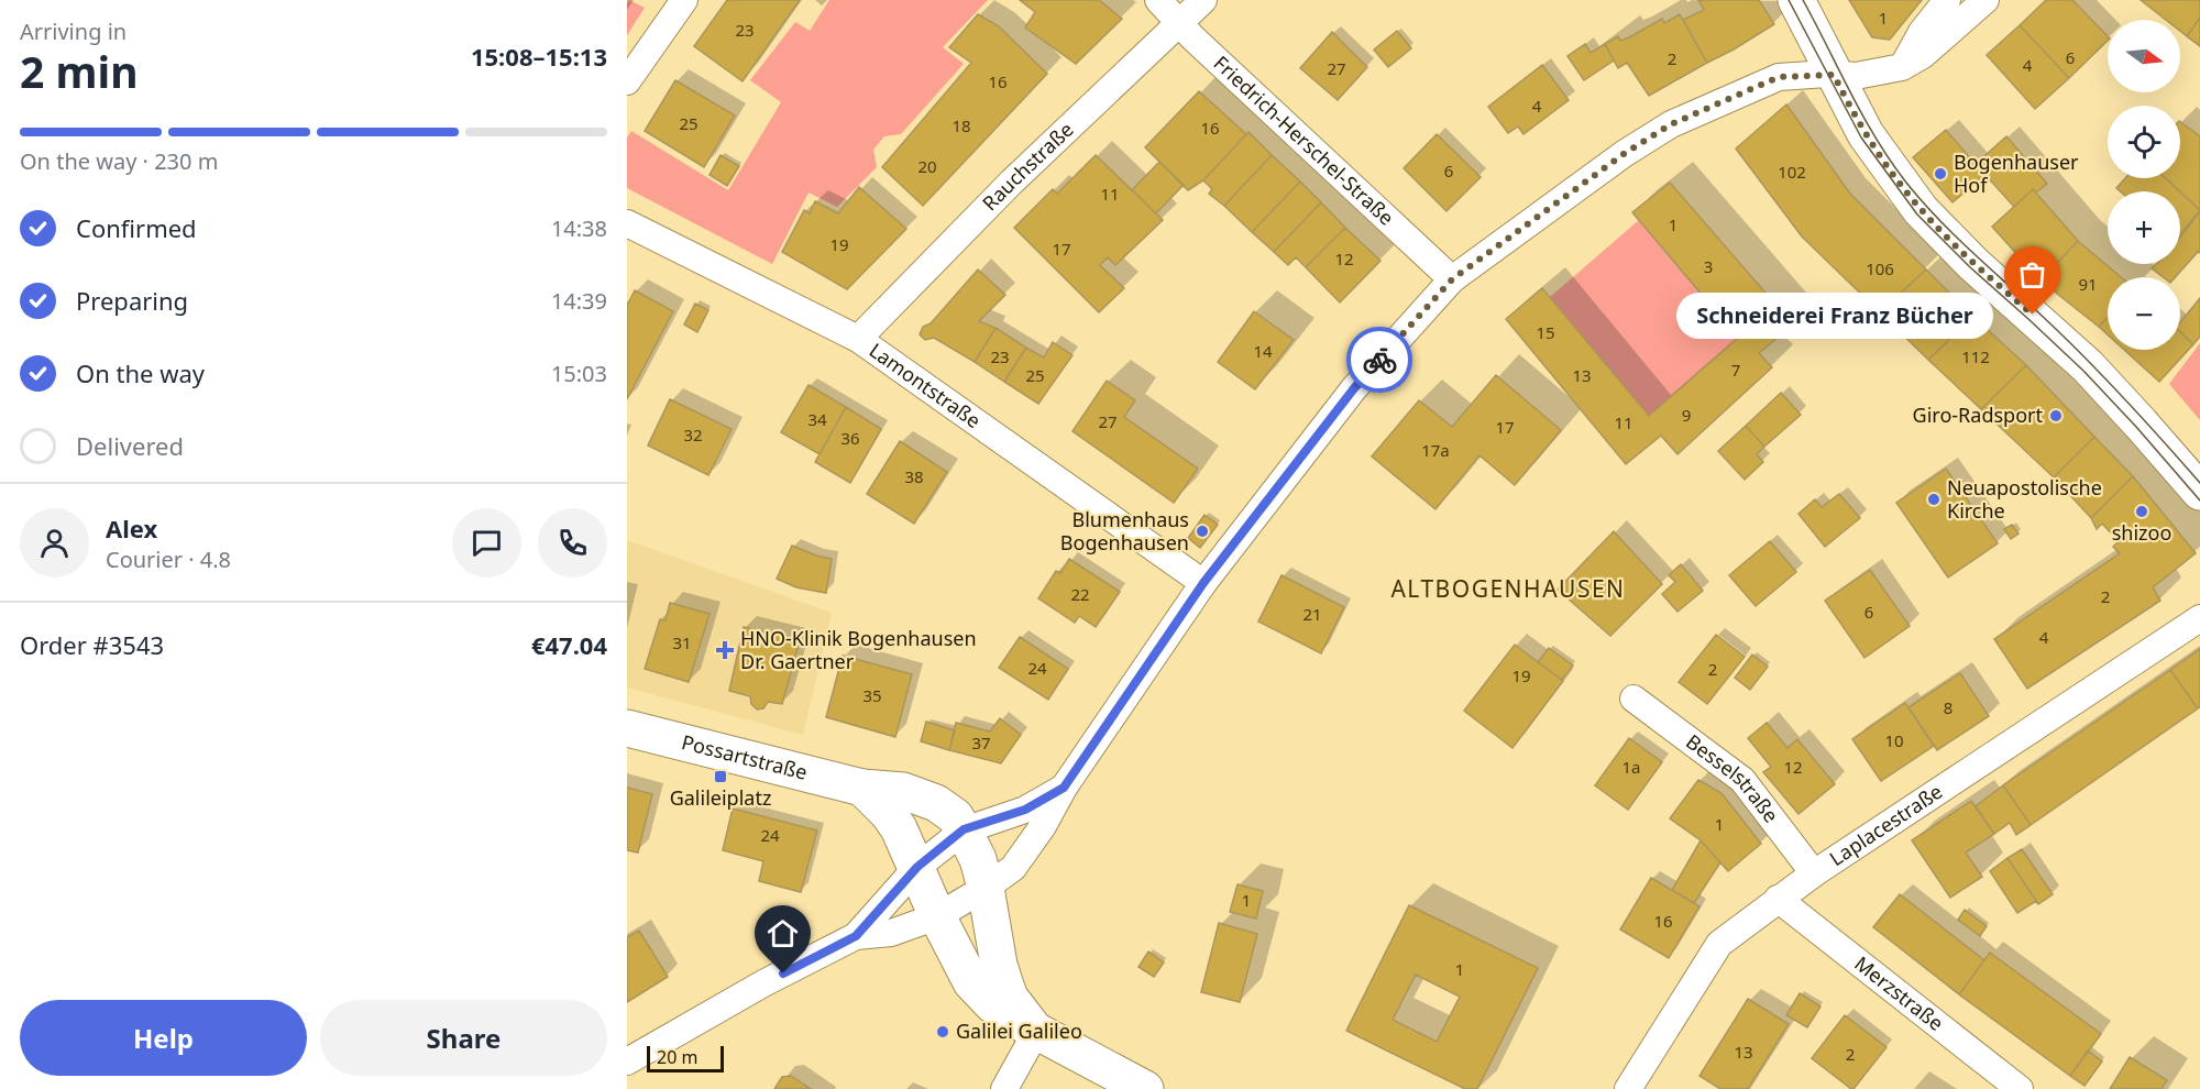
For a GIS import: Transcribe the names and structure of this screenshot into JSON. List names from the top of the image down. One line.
{"streets":{"street":["Friedrich-Herschel-Straße","Rauchstraße","Lamontstraße","Possartstraße","Besselstraße","Laplacestraße","Merzstraße"]},"crossings":[["Friedrich-Herschel-Straße","Rauchstraße"],["Rauchstraße","Lamontstraße"],["Besselstraße","Laplacestraße"],["Laplacestraße","Merzstraße"]],"districts":["ALTBOGENHAUSEN"],"places":{"other":["Bogenhauser Hof","Schneiderei Franz Bücher","Giro-Radsport","Neuapostolische Kirche","shizoo","Blumenhaus Bogenhausen","Galilei Galileo"],"health":["HNO-Klinik Bogenhausen Dr. Gaertner"],"transit":["Galileiplatz"]},"house_numbers":["1","23","6","2","4","27","16","4","25","18","16","20","6","102","11","1","19","17","12","3","106","91","15","14","23","112","7","25","13","9","34","27","11","17","32","36","17a","38","22","2","6","21","4","31","24","2","19","35","8","10","37","1a","12","1","24","1","16","1","13","2"],"scale_bar":"20 m","north":"right","page":{"heading":["2 min","Arriving in","15:08–15:13"],"panel":["Alex","Courier · 4.8","Order #3543","€47.04"],"map_buttons":["+","−"],"bar":"On the way · 230 m","list":[["Confirmed","14:38"],["Preparing","14:39"],["On the way","15:03"],"Delivered"],"bubble":"Schneiderei Franz Bücher","buttons":["Help","Share"],"scale":"20 m"}}
